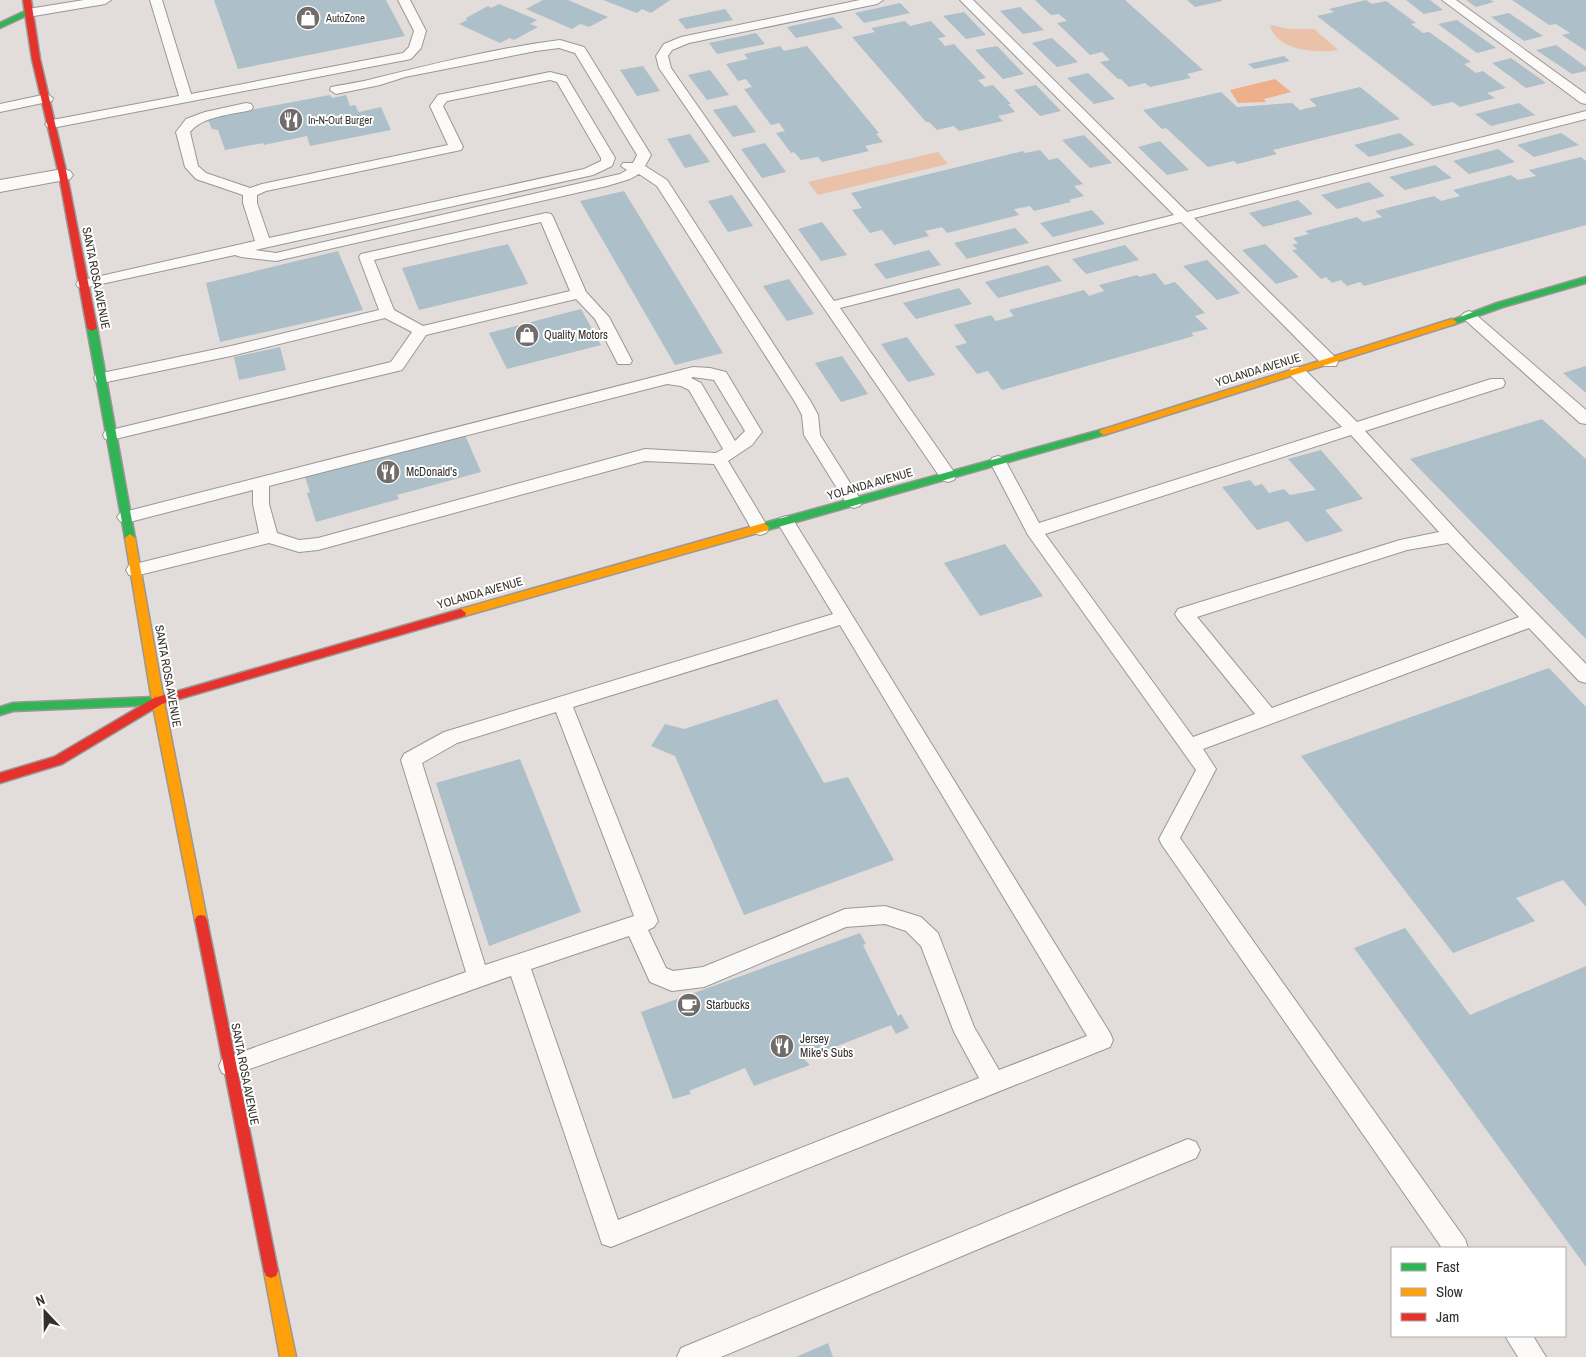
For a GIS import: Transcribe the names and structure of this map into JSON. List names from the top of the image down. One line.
{"streets":{"main road":["SANTA ROSA AVENUE","YOLANDA AVENUE"]},"crossings":[["SANTA ROSA AVENUE","YOLANDA AVENUE"]],"places":{"shop":["AutoZone","Quality Motors"],"restaurant":["In-N-Out Burger","McDonald's","Jersey Mike's Subs"],"cafe":["Starbucks"]},"legend":["Fast","Slow","Jam"],"north":"top"}
